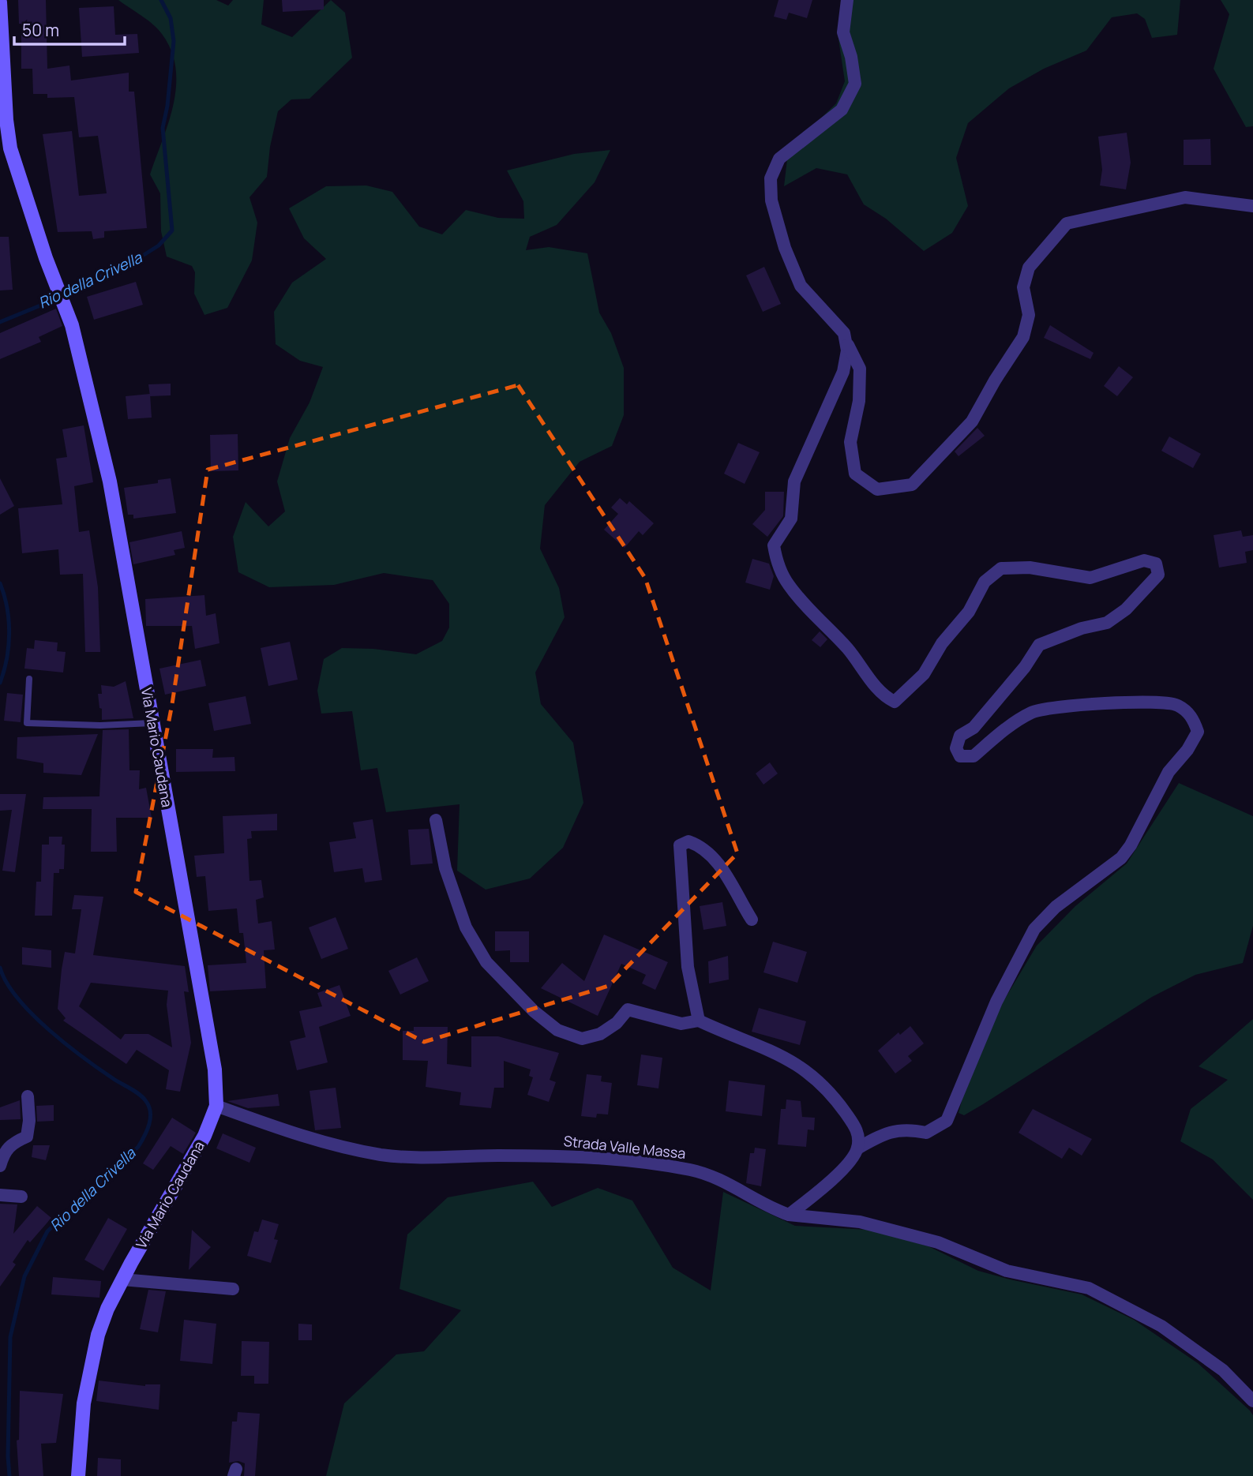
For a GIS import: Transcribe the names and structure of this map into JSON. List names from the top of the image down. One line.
{"streets":{"main road":["Via Mario Caudana"],"street":["Strada Valle Massa"]},"crossings":[["Via Mario Caudana","Strada Valle Massa"]],"water":["Rio della Crivella"],"scale_bar":"50 m"}
